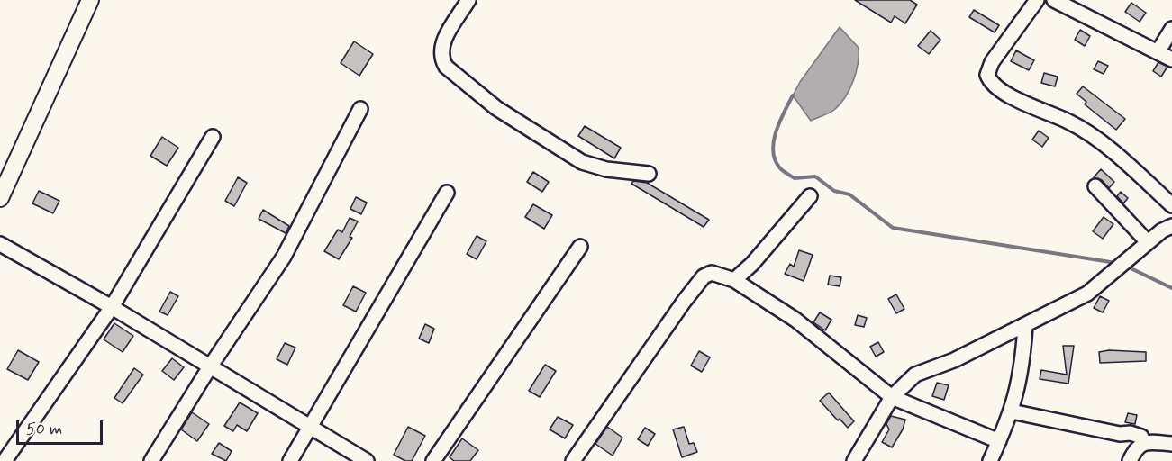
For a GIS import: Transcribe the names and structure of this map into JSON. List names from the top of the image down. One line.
{"scale_bar":"50 m"}
